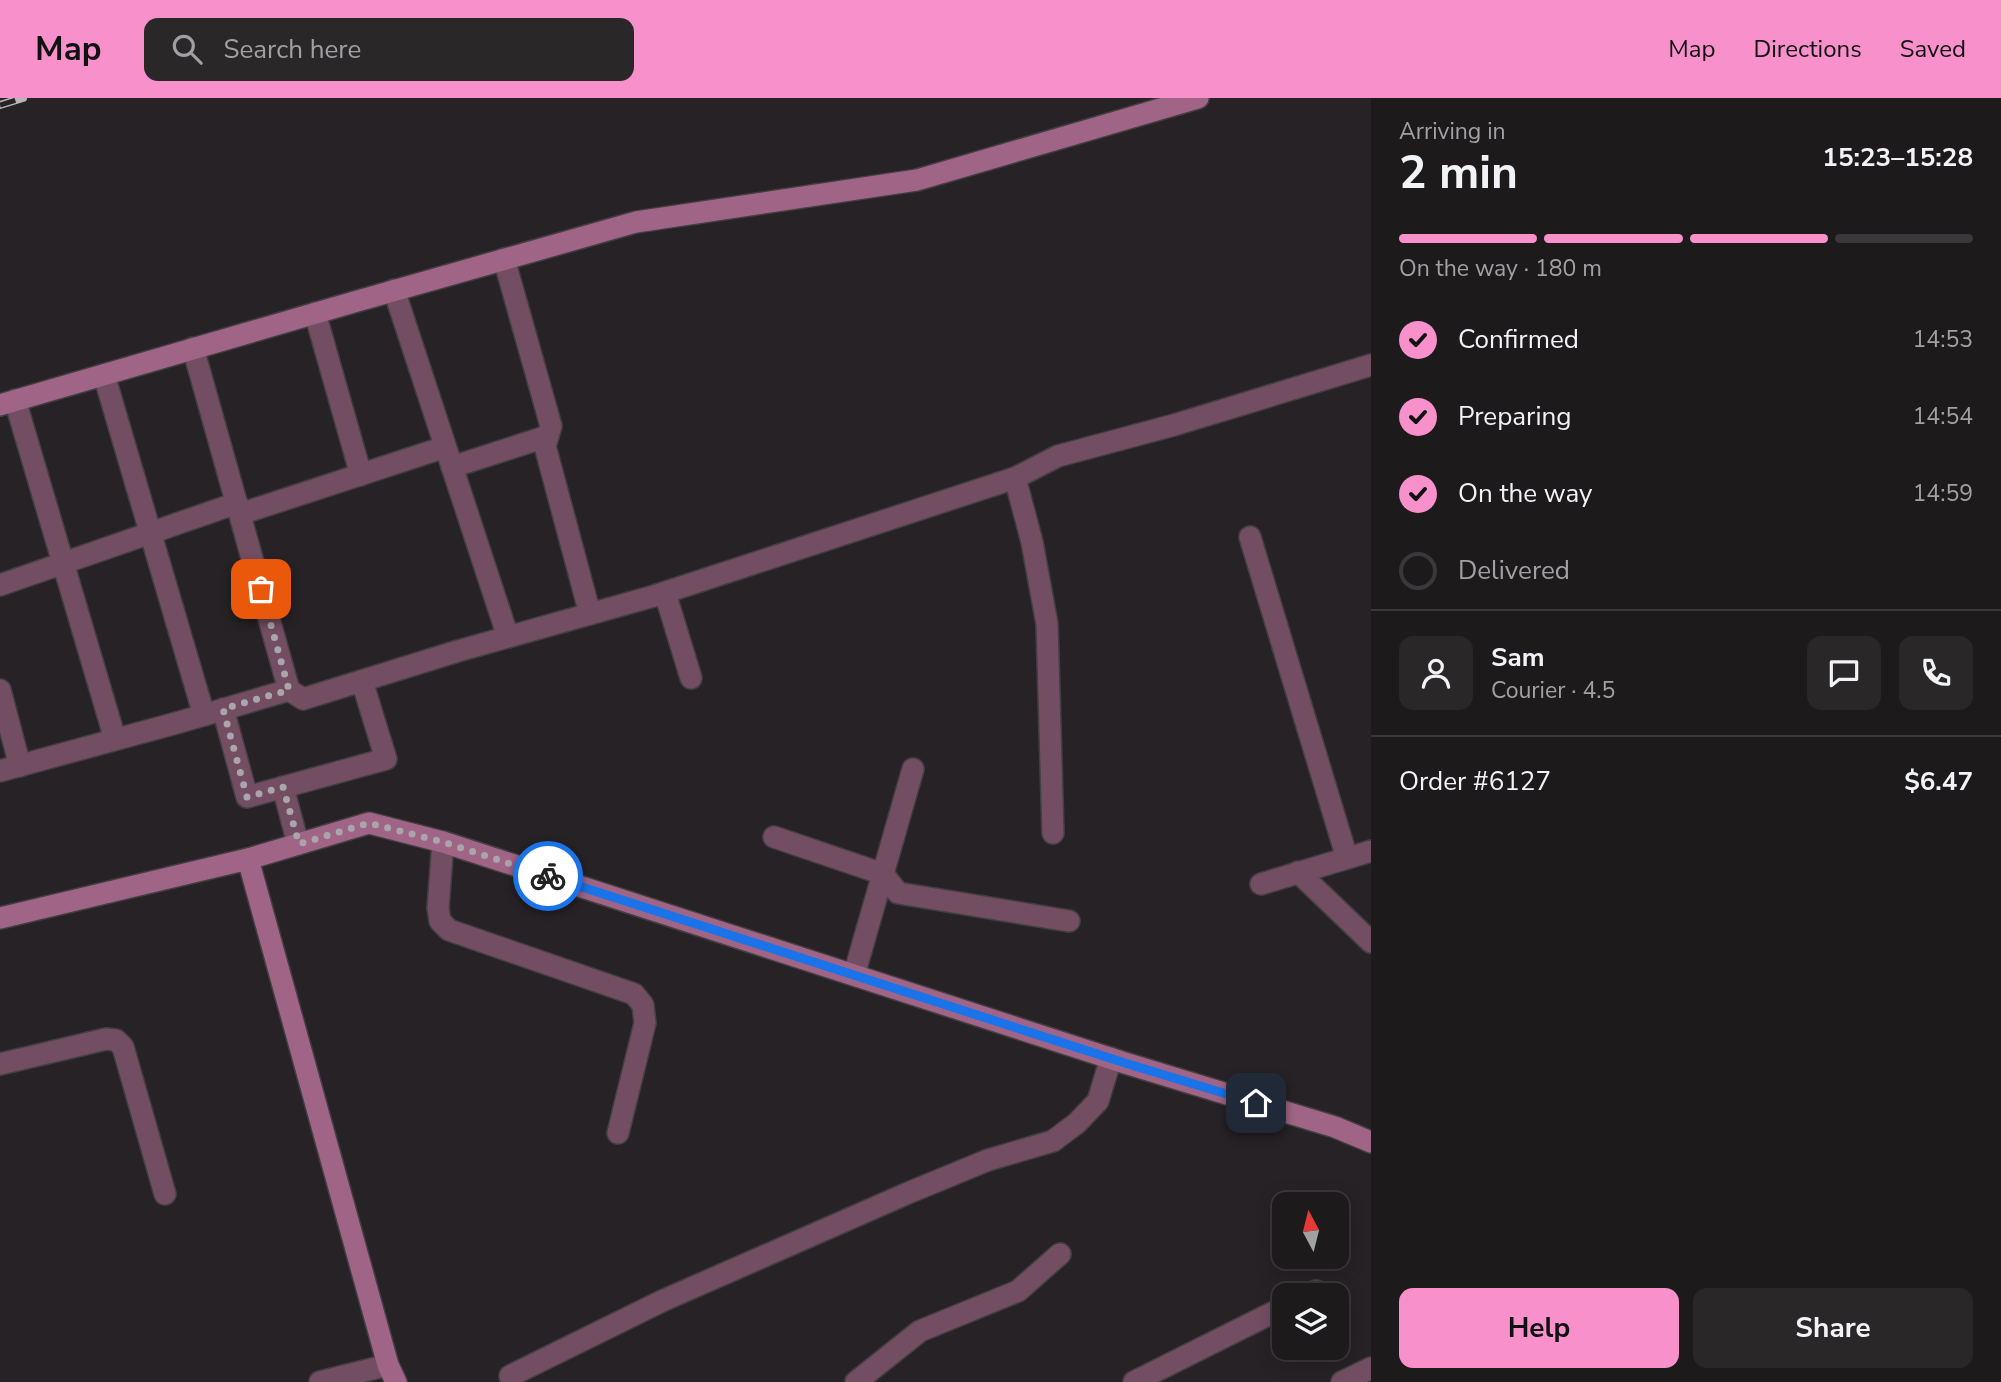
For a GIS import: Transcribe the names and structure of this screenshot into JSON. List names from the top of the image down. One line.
{"north":"top","page":{"header":"Map","search":"Search here","nav":["Map","Directions","Saved"],"heading":["2 min","Arriving in","15:23–15:28"],"panel":["Sam","Courier · 4.5","Order #6127","$6.47"],"bar":"On the way · 180 m","list":[["Confirmed","14:53"],["Preparing","14:54"],["On the way","14:59"],"Delivered"],"buttons":["Help","Share"]}}
